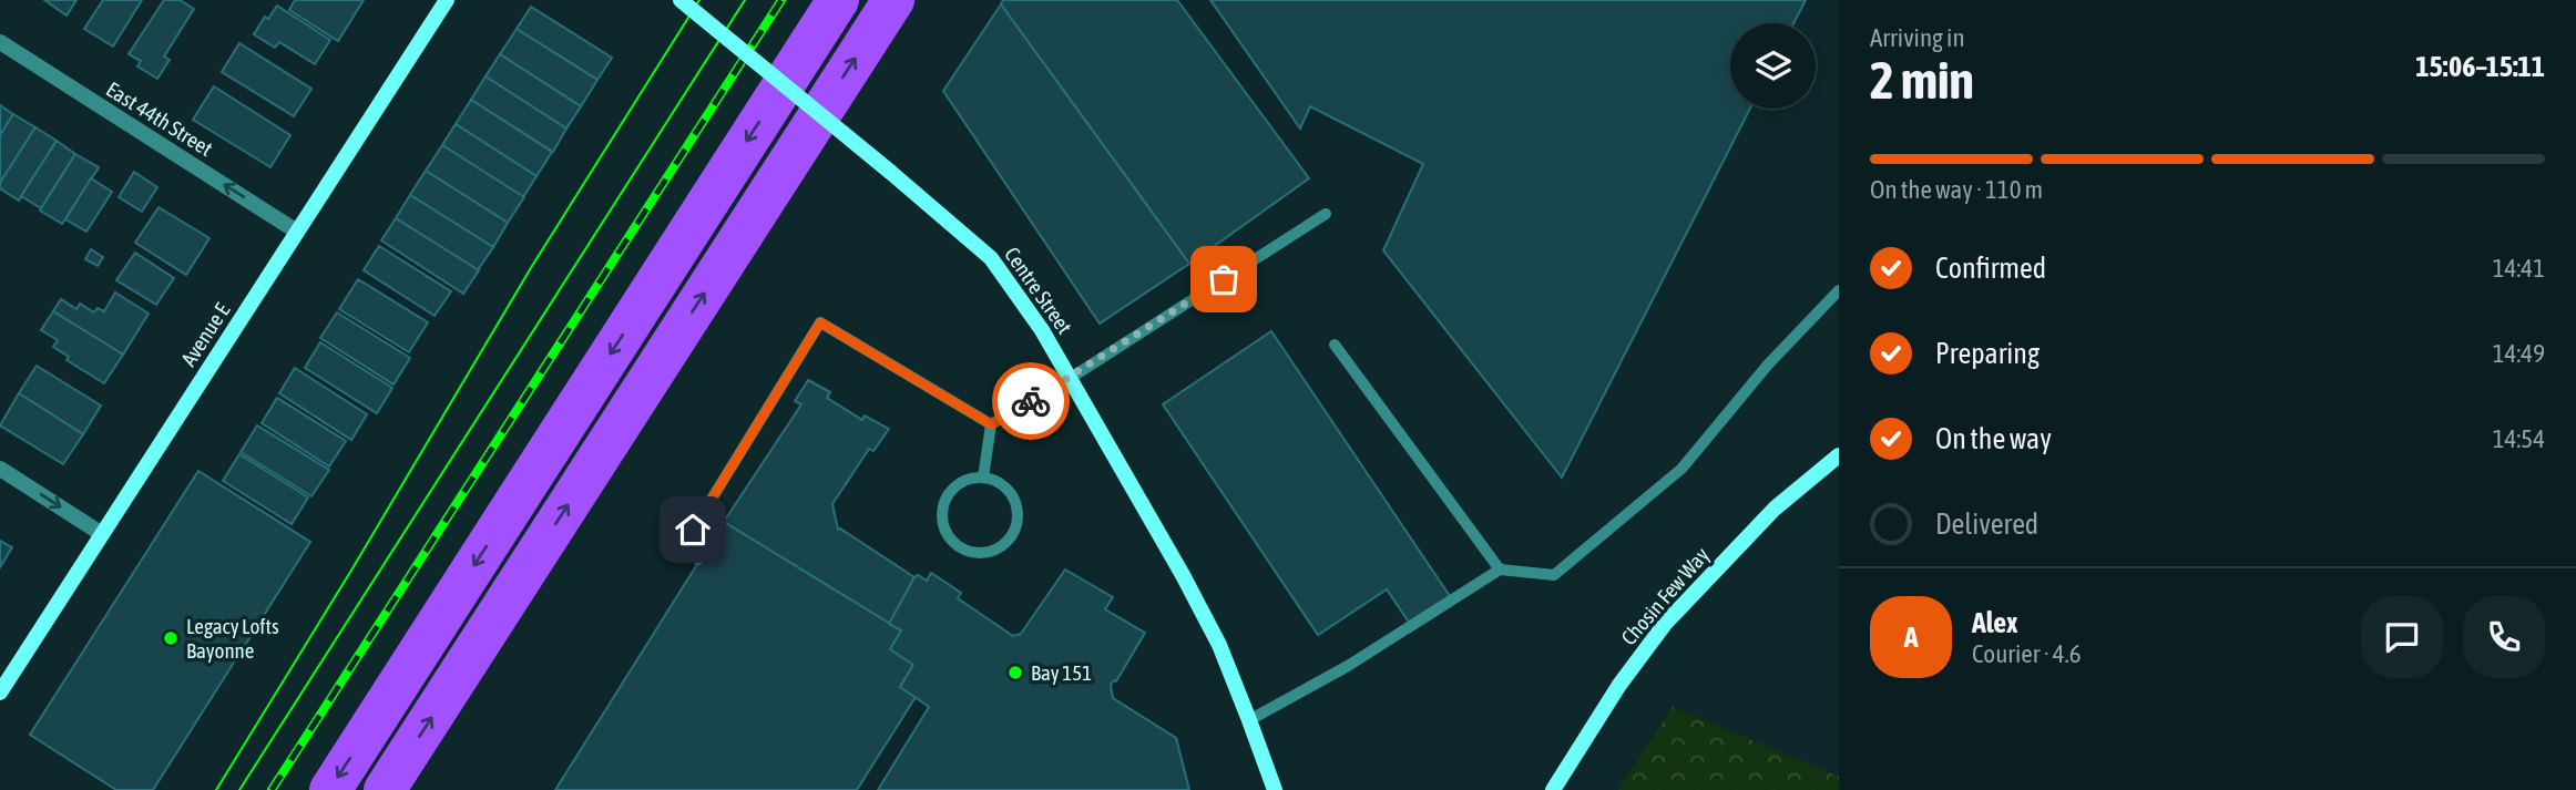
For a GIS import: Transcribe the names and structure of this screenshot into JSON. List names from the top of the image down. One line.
{"streets":{"street":["East 44th Street","Centre Street","Avenue E","Chosin Few Way"]},"crossings":[["East 44th Street","Avenue E"]],"one_way":["East 44th Street"],"places":["Legacy Lofts Bayonne","Bay 151"],"page":{"heading":["2 min","Arriving in","15:06–15:11"],"panel":["Alex","Courier · 4.6"],"bar":"On the way · 110 m","list":[["Confirmed","14:41"],["Preparing","14:49"],["On the way","14:54"],"Delivered"],"round":"A"}}
